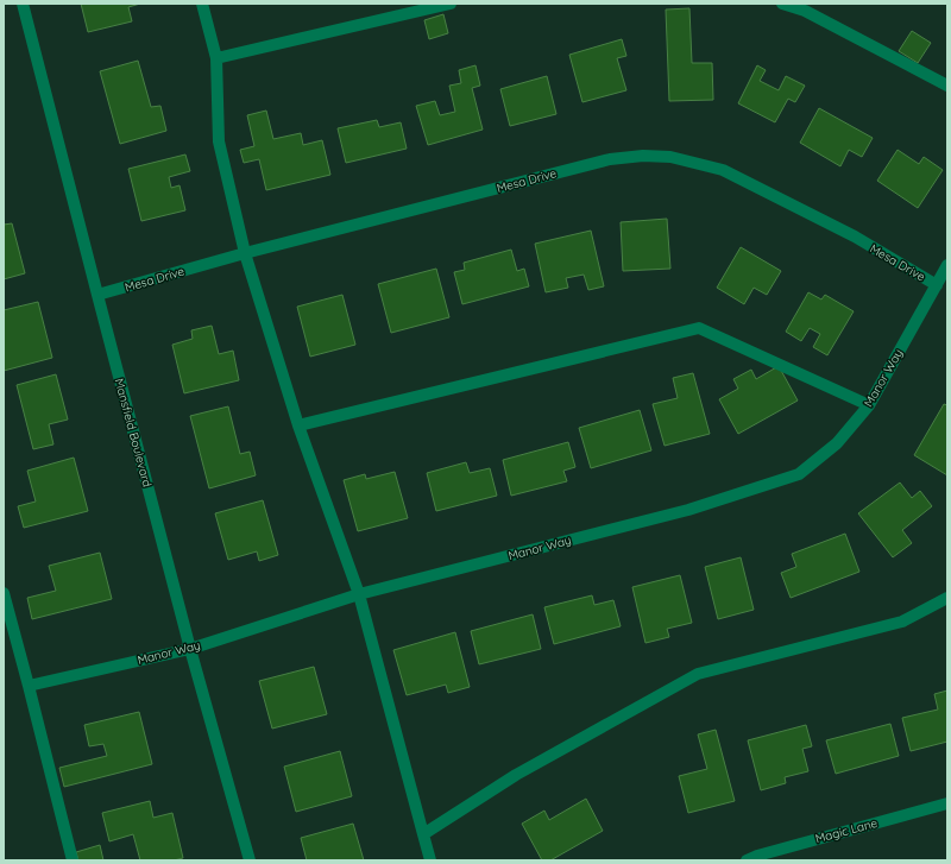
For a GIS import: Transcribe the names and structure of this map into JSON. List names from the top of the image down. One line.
{"streets":{"street":["Mesa Drive","Manor Way","Mansfield Boulevard","Magic Lane"]},"crossings":[["Mesa Drive","Manor Way"],["Mesa Drive","Mansfield Boulevard"],["Manor Way","Mansfield Boulevard"]]}
